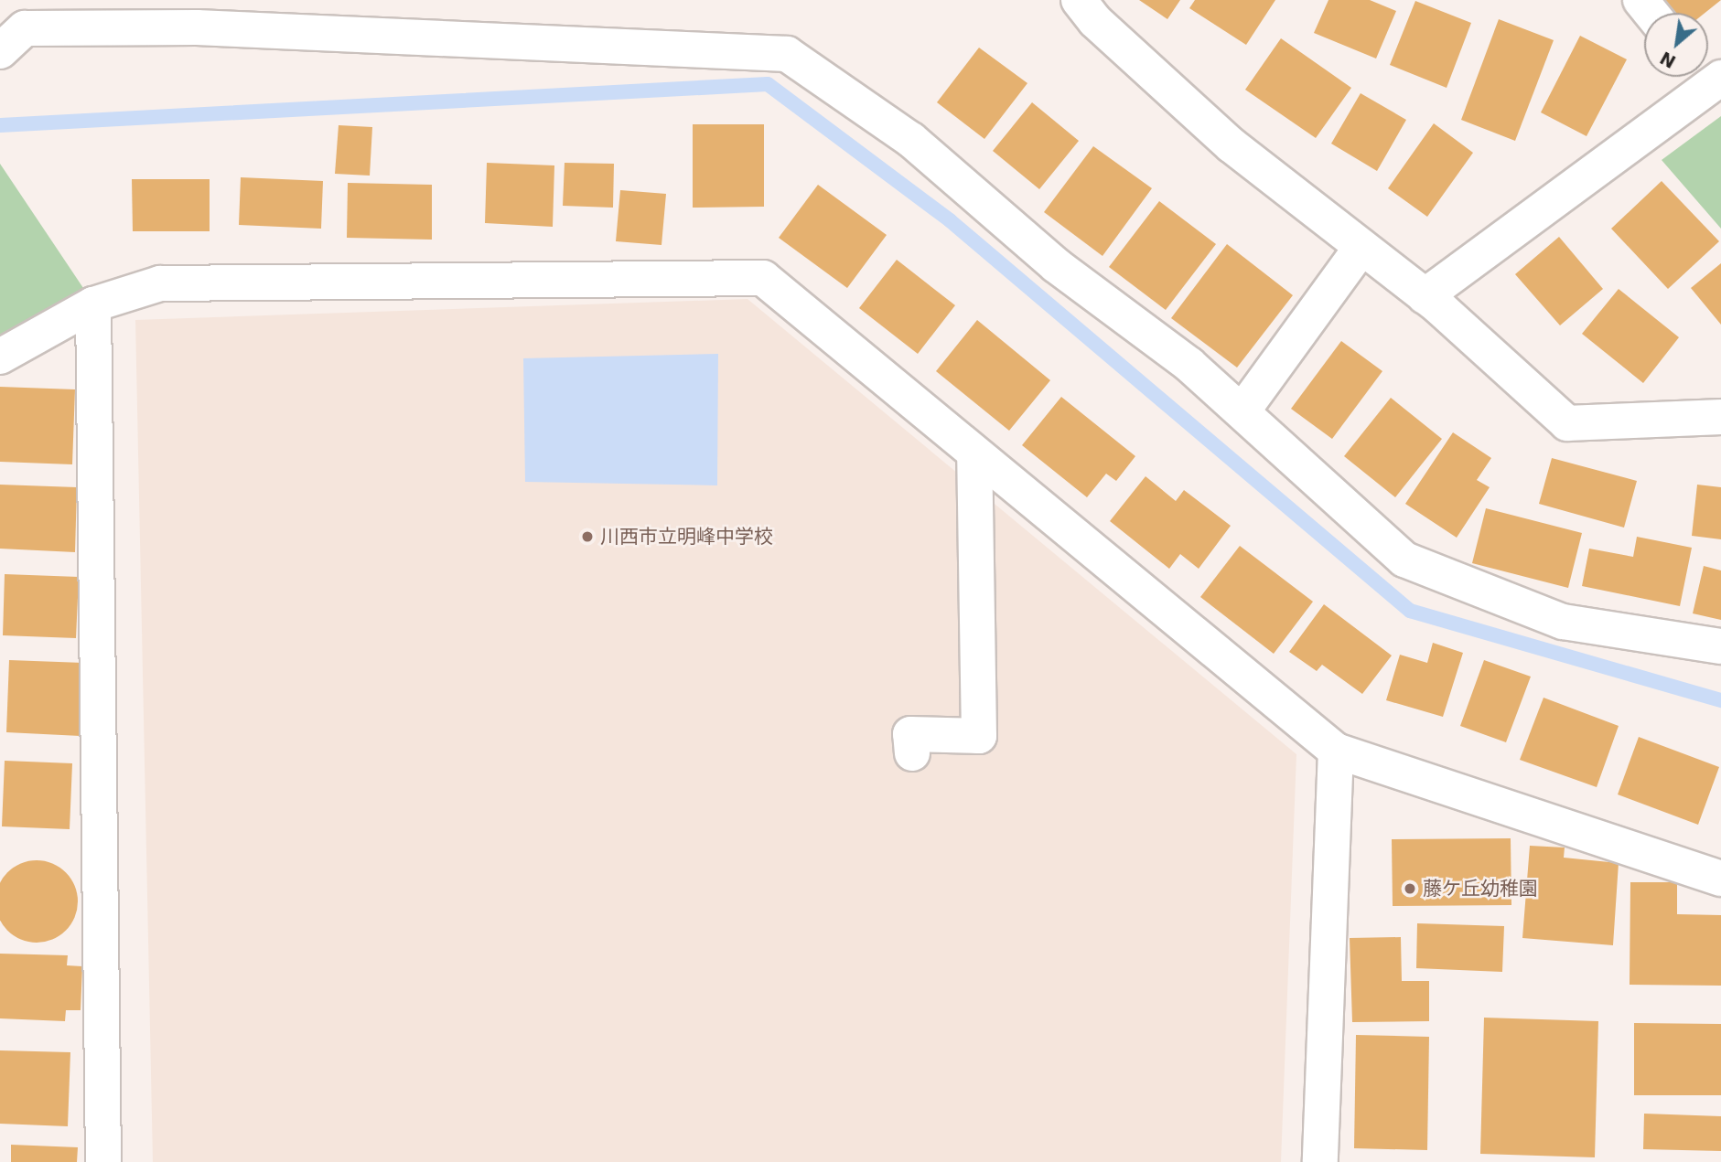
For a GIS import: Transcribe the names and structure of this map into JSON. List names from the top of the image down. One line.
{"places":["川西市立明峰中学校","藤ケ丘幼稚園"],"north":"bottom left"}
